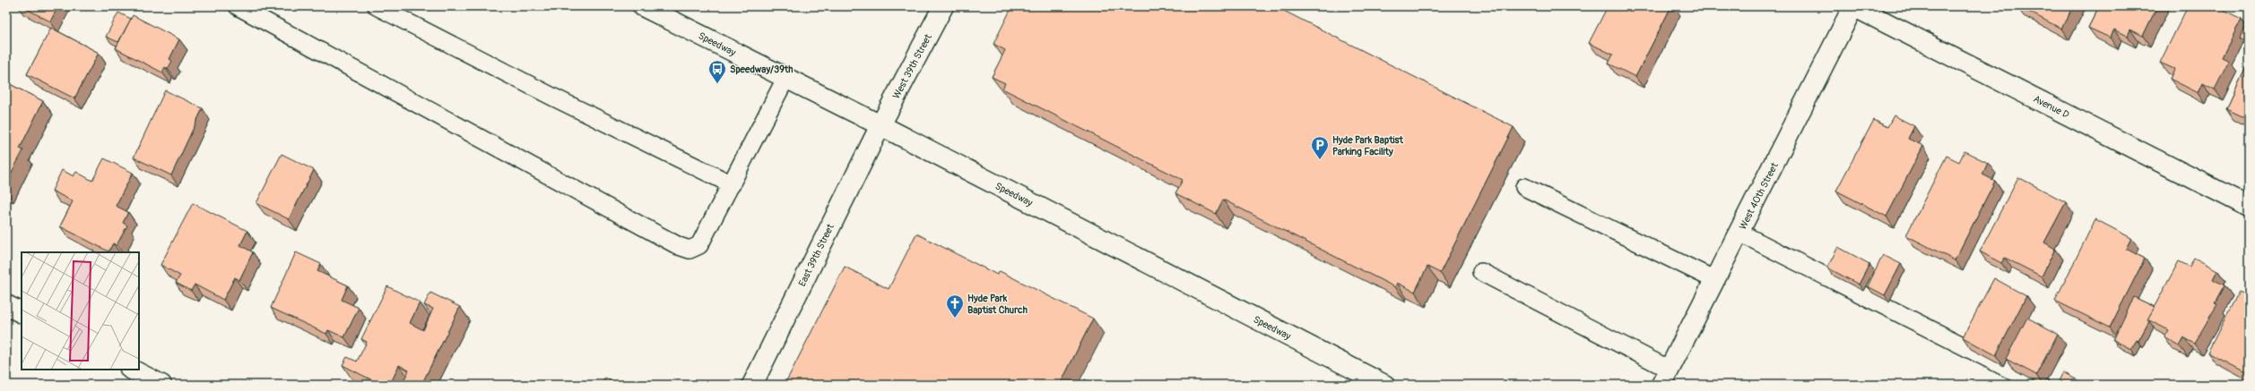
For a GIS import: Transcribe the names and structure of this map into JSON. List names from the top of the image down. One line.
{"streets":{"street":["Speedway","West 39th Street","Avenue D","West 40th Street","East 39th Street"]},"crossings":[["Speedway","West 39th Street"],["Speedway","East 39th Street"],["West 39th Street","East 39th Street"],["Avenue D","West 40th Street"]],"places":{"bus stop":["Speedway/39th"],"parking":["Hyde Park Baptist Parking Facility"],"church":["Hyde Park Baptist Church"]}}
